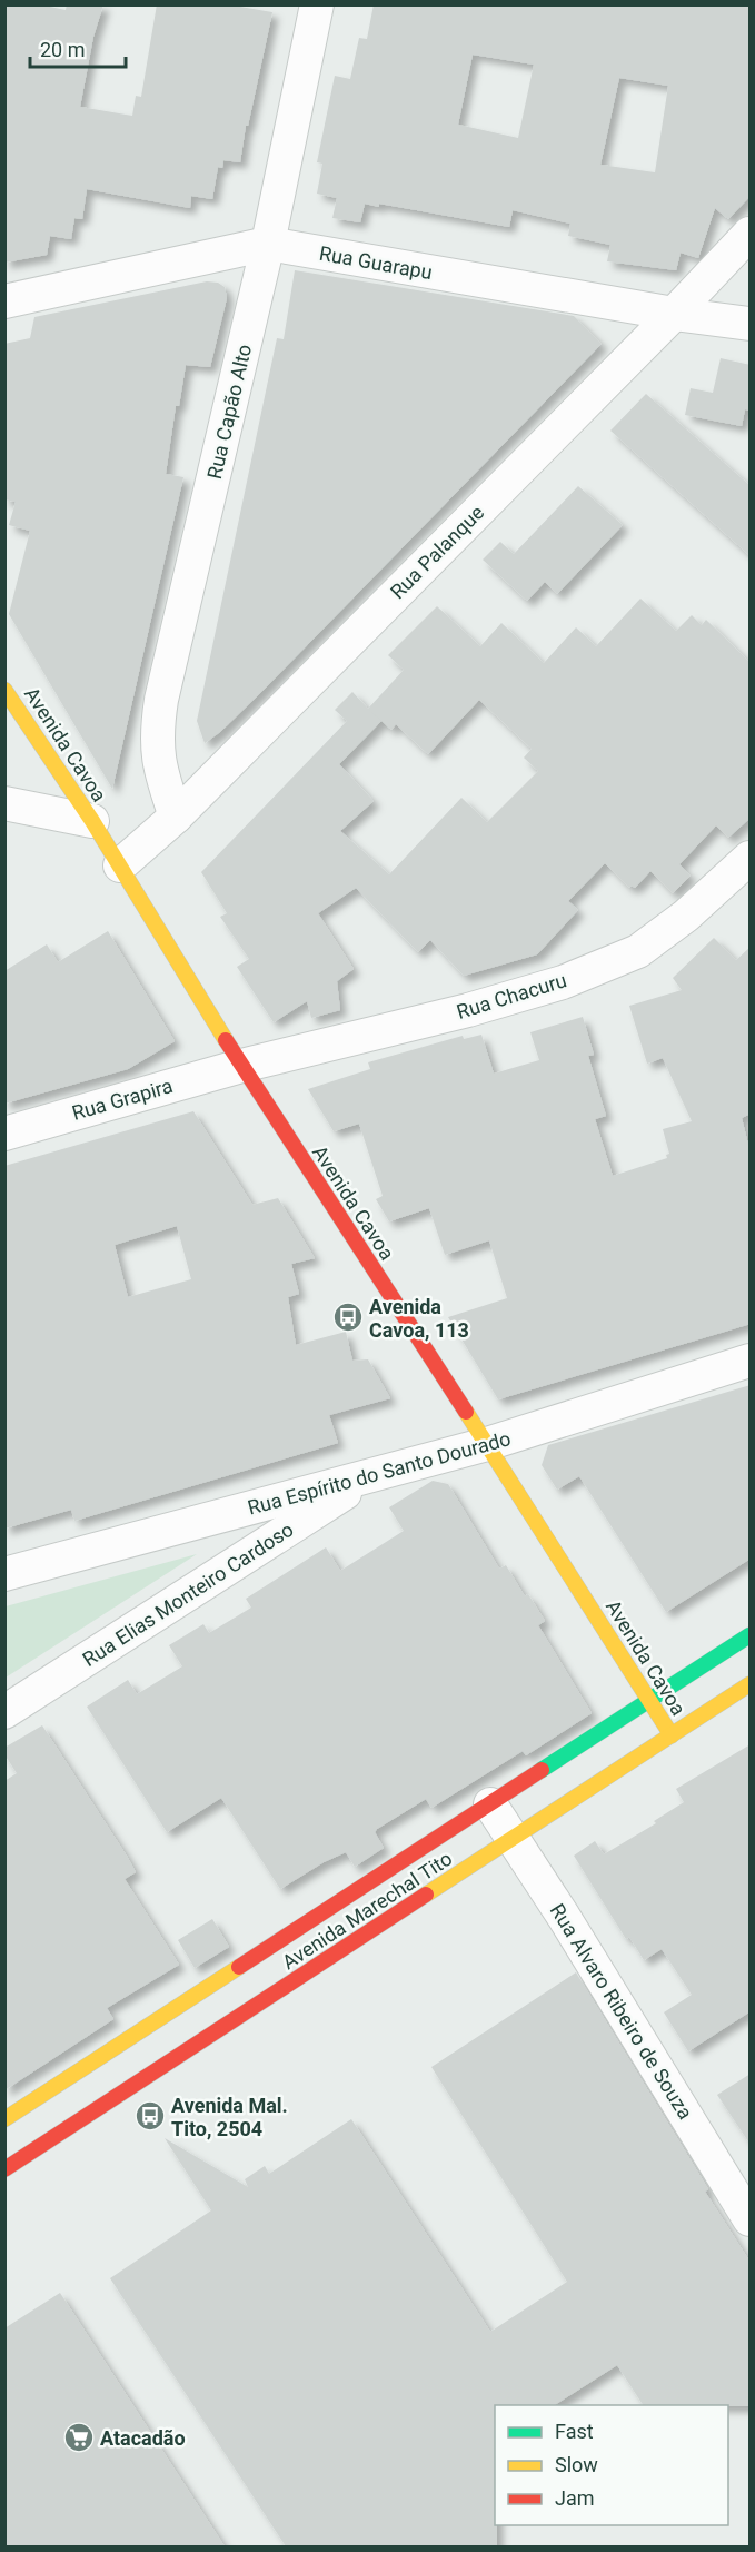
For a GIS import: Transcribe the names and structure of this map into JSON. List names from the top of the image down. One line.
{"streets":{"main road":["Avenida Cavoa","Avenida Marechal Tito"],"street":["Rua Guarapu","Rua Capão Alto","Rua Palanque","Rua Chacuru","Rua Grapira","Rua Espírito do Santo Dourado","Rua Elias Monteiro Cardoso","Rua Alvaro Ribeiro de Souza"]},"crossings":[["Rua Guarapu","Rua Capão Alto"],["Rua Guarapu","Rua Palanque"],["Rua Capão Alto","Rua Palanque"],["Rua Palanque","Avenida Cavoa"],["Avenida Cavoa","Rua Chacuru"],["Avenida Cavoa","Rua Grapira"],["Avenida Cavoa","Rua Espírito do Santo Dourado"],["Avenida Cavoa","Avenida Marechal Tito"],["Rua Chacuru","Rua Grapira"],["Rua Espírito do Santo Dourado","Rua Elias Monteiro Cardoso"],["Avenida Marechal Tito","Rua Alvaro Ribeiro de Souza"]],"places":{"bus stop":["Avenida Cavoa, 113","Avenida Mal. Tito, 2504"],"supermarket":["Atacadão"]},"legend":["Fast","Slow","Jam"],"scale_bar":"20 m"}
